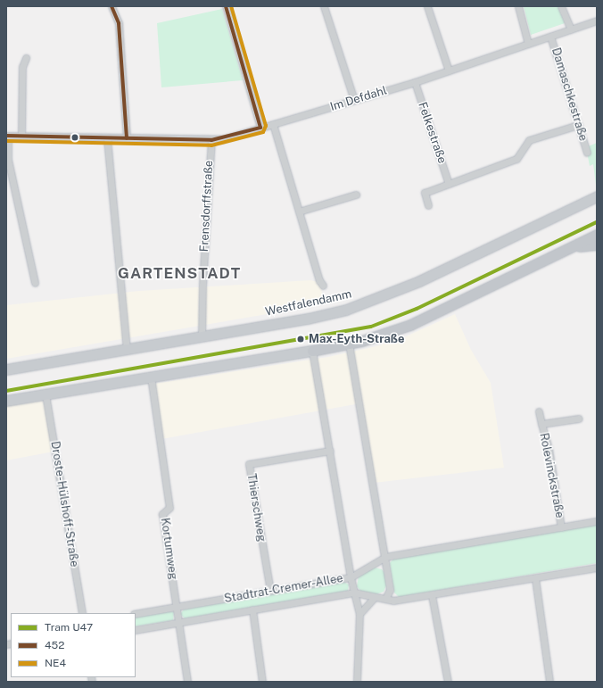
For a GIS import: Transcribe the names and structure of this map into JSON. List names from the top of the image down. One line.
{"streets":{"main road":["Westfalendamm"],"street":["Damaschkestraße","Im Defdahl","Felkestraße","Frensdorffstraße","Rolevinckstraße","Droste-Hülshoff-Straße","Thierschweg","Kortumweg","Stadtrat-Cremer-Allee"]},"crossings":[["Damaschkestraße","Im Defdahl"],["Im Defdahl","Felkestraße"],["Im Defdahl","Frensdorffstraße"],["Frensdorffstraße","Westfalendamm"],["Rolevinckstraße","Stadtrat-Cremer-Allee"],["Thierschweg","Stadtrat-Cremer-Allee"],["Kortumweg","Stadtrat-Cremer-Allee"]],"districts":["GARTENSTADT"],"places":["Max-Eyth-Straße"],"lines":["transit line 452","transit line NE4","tram line U47"],"legend":["Tram U47","452","NE4"]}
